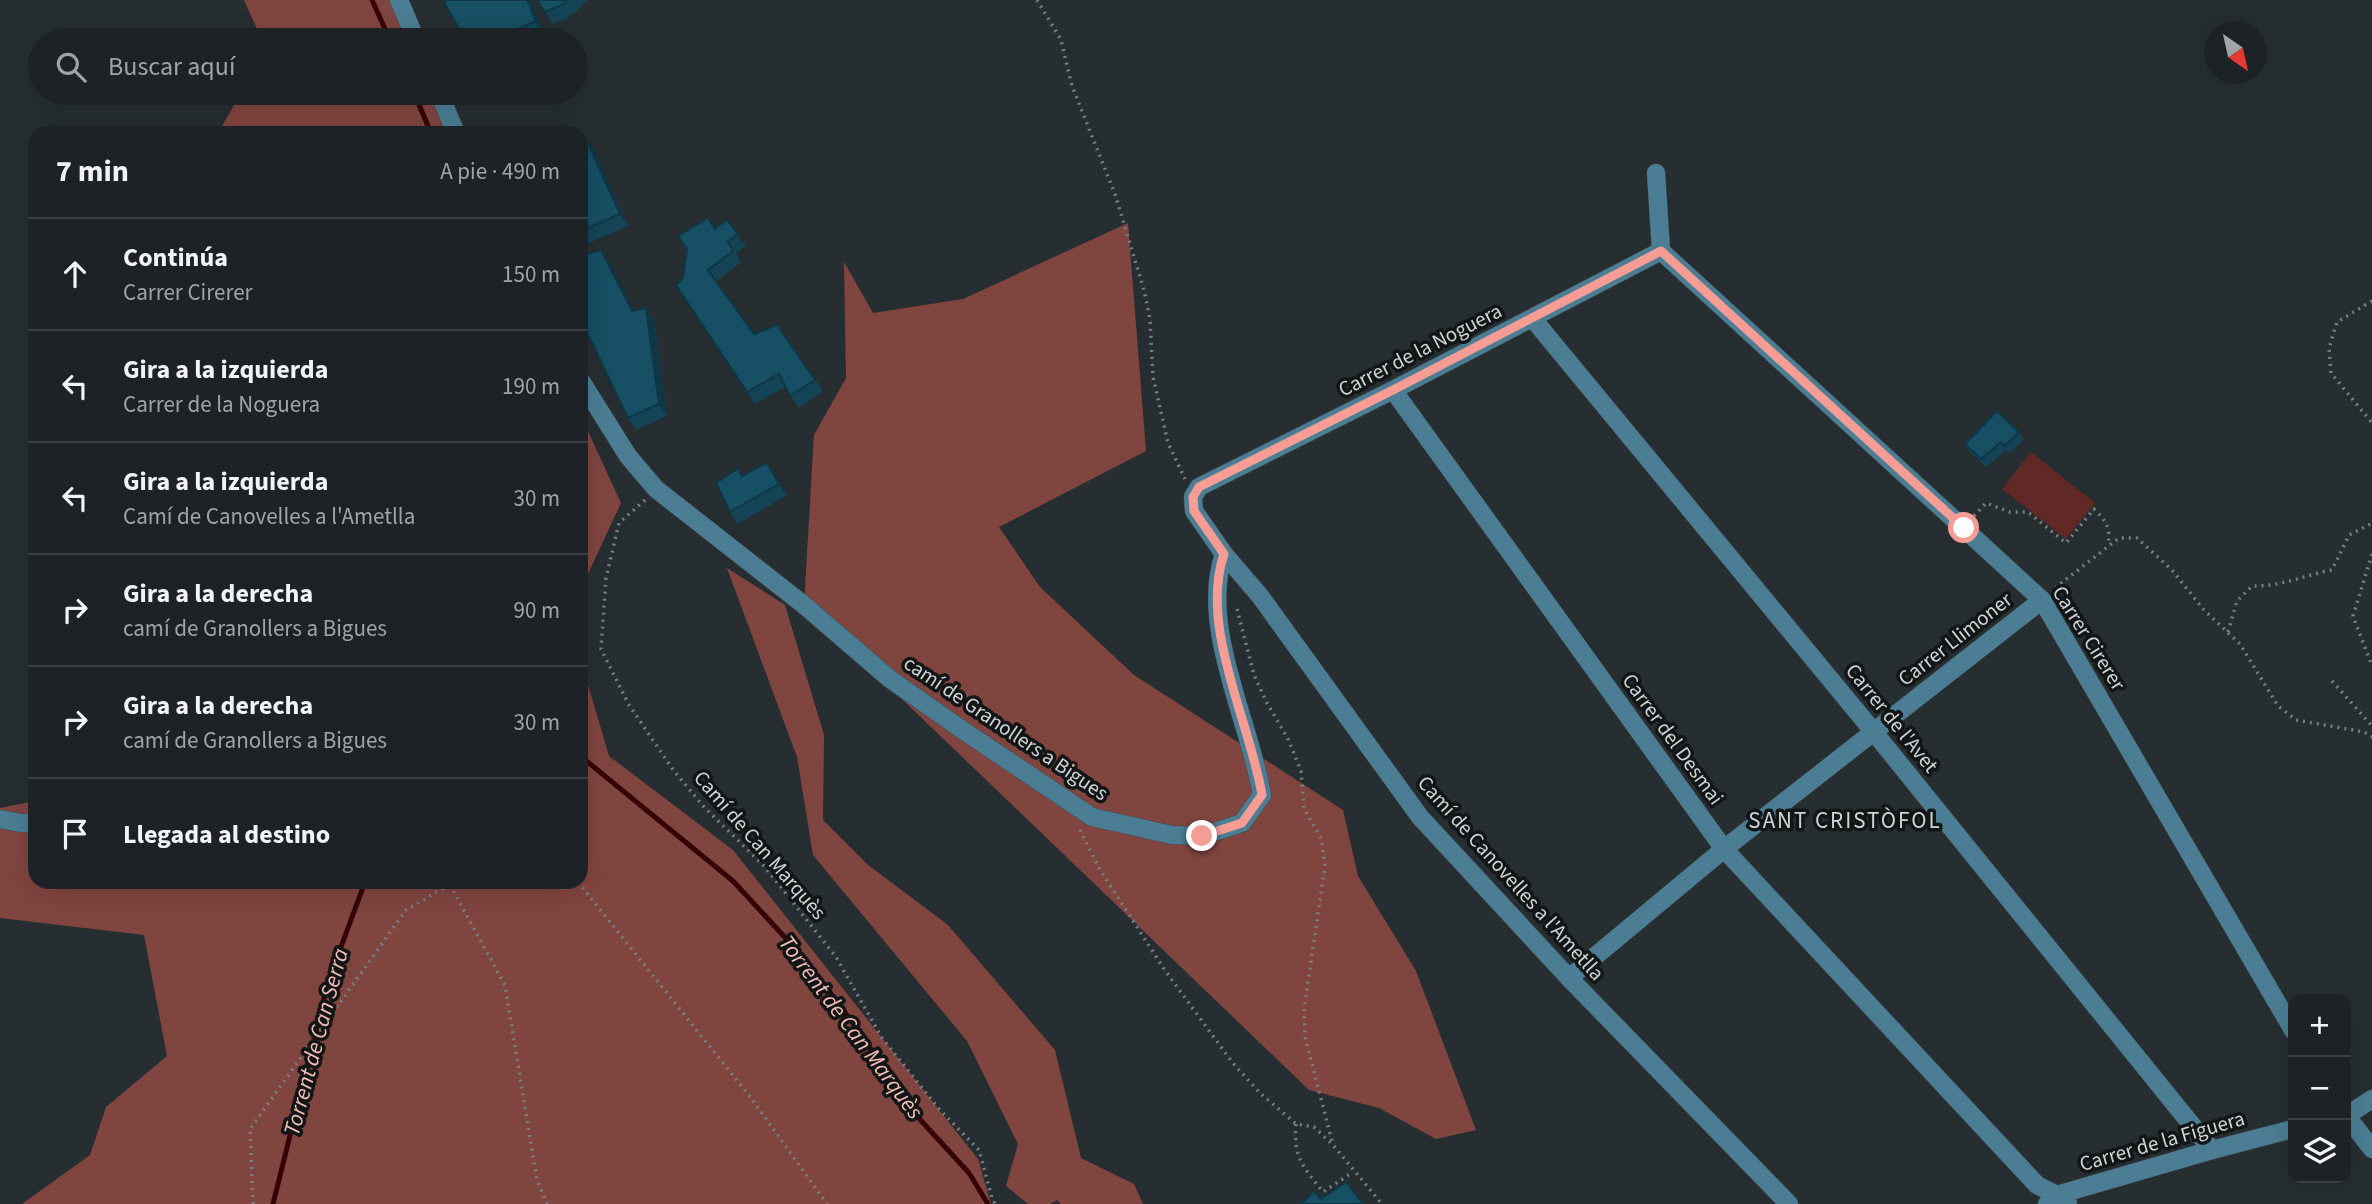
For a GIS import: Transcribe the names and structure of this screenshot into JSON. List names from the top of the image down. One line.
{"streets":{"street":["Carrer de la Noguera","Carrer Cirerer","Carrer Llimoner","Carrer de l'Avet","camí de Granollers a Bigues","Carrer del Desmai","Camí de Canovelles a l'Ametlla","Carrer de la Figuera"],"path":["Camí de Can Marquès"]},"crossings":[["Carrer de la Noguera","Carrer Cirerer"],["Carrer de la Noguera","Carrer de l'Avet"],["Carrer de la Noguera","Carrer del Desmai"],["Carrer de la Noguera","Camí de Canovelles a l'Ametlla"],["Carrer Cirerer","Carrer Llimoner"],["Carrer Llimoner","Carrer de l'Avet"],["Carrer Llimoner","Carrer del Desmai"],["Carrer Llimoner","Camí de Canovelles a l'Ametlla"],["Carrer de l'Avet","Carrer de la Figuera"],["camí de Granollers a Bigues","Camí de Can Marquès"],["camí de Granollers a Bigues","Camí de Canovelles a l'Ametlla"],["Carrer del Desmai","Carrer de la Figuera"]],"districts":["SANT CRISTÒFOL"],"water":["Torrent de Can Marquès","Torrent de Can Serra"],"north":"bottom right","page":{"search":"Buscar aquí","heading":["7 min","A pie · 490 m"],"list":[["Continúa","Carrer Cirerer","150 m"],["Gira a la izquierda","Carrer de la Noguera","190 m"],["Gira a la izquierda","Camí de Canovelles a l'Ametlla","30 m"],["Gira a la derecha","camí de Granollers a Bigues","90 m"],["Gira a la derecha","camí de Granollers a Bigues","30 m"],"Llegada al destino"],"map_buttons":["+","−"]}}
